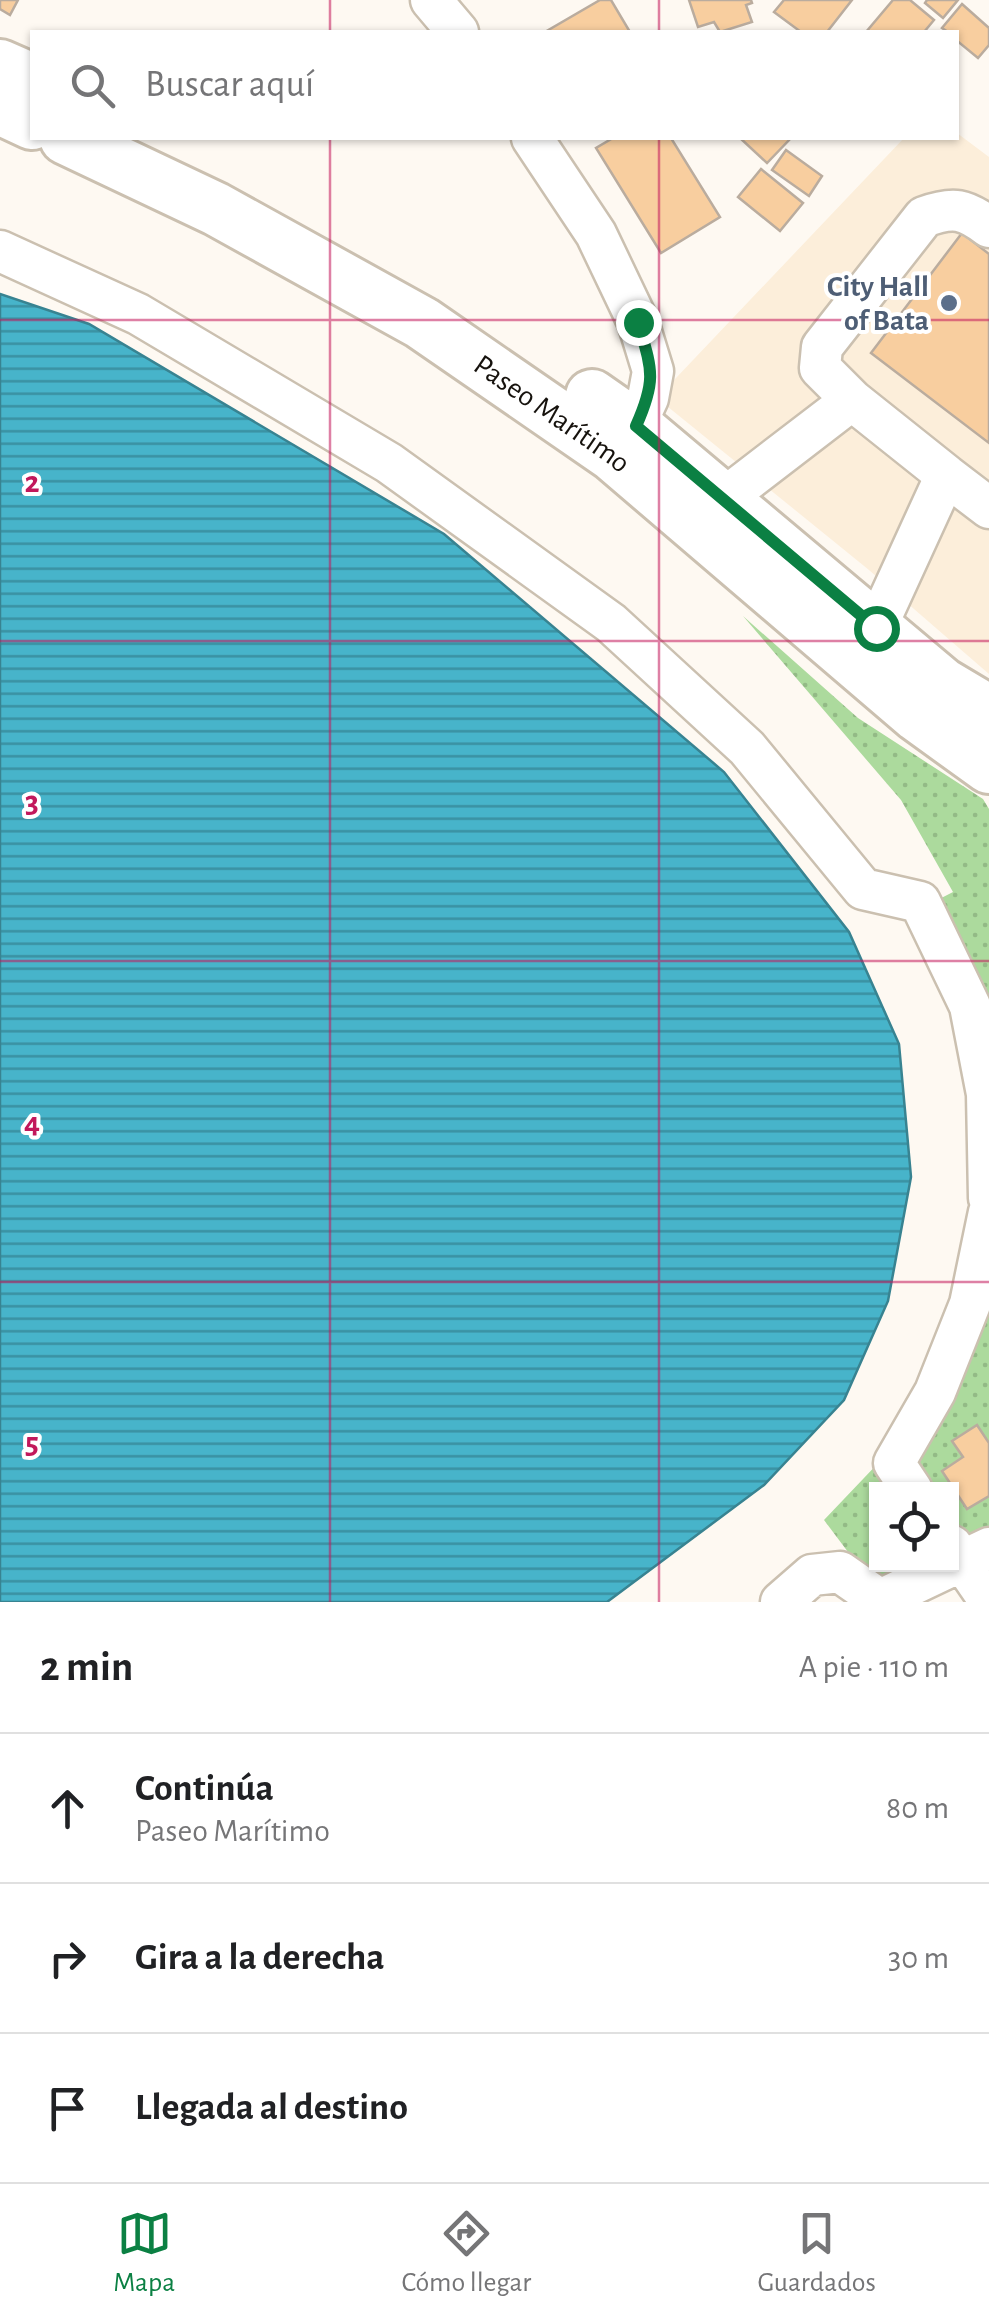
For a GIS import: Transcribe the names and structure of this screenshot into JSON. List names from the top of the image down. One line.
{"streets":{"main road":["Paseo Marítimo"]},"places":["City Hall of Bata"],"page":{"search":"Buscar aquí","heading":["2 min","A pie · 110 m"],"list":[["Continúa","Paseo Marítimo","80 m"],["Gira a la derecha","30 m"],"Llegada al destino"],"nav":["Mapa","Cómo llegar","Guardados"]},"grid":{"rows":["2","3","4","5"]}}
